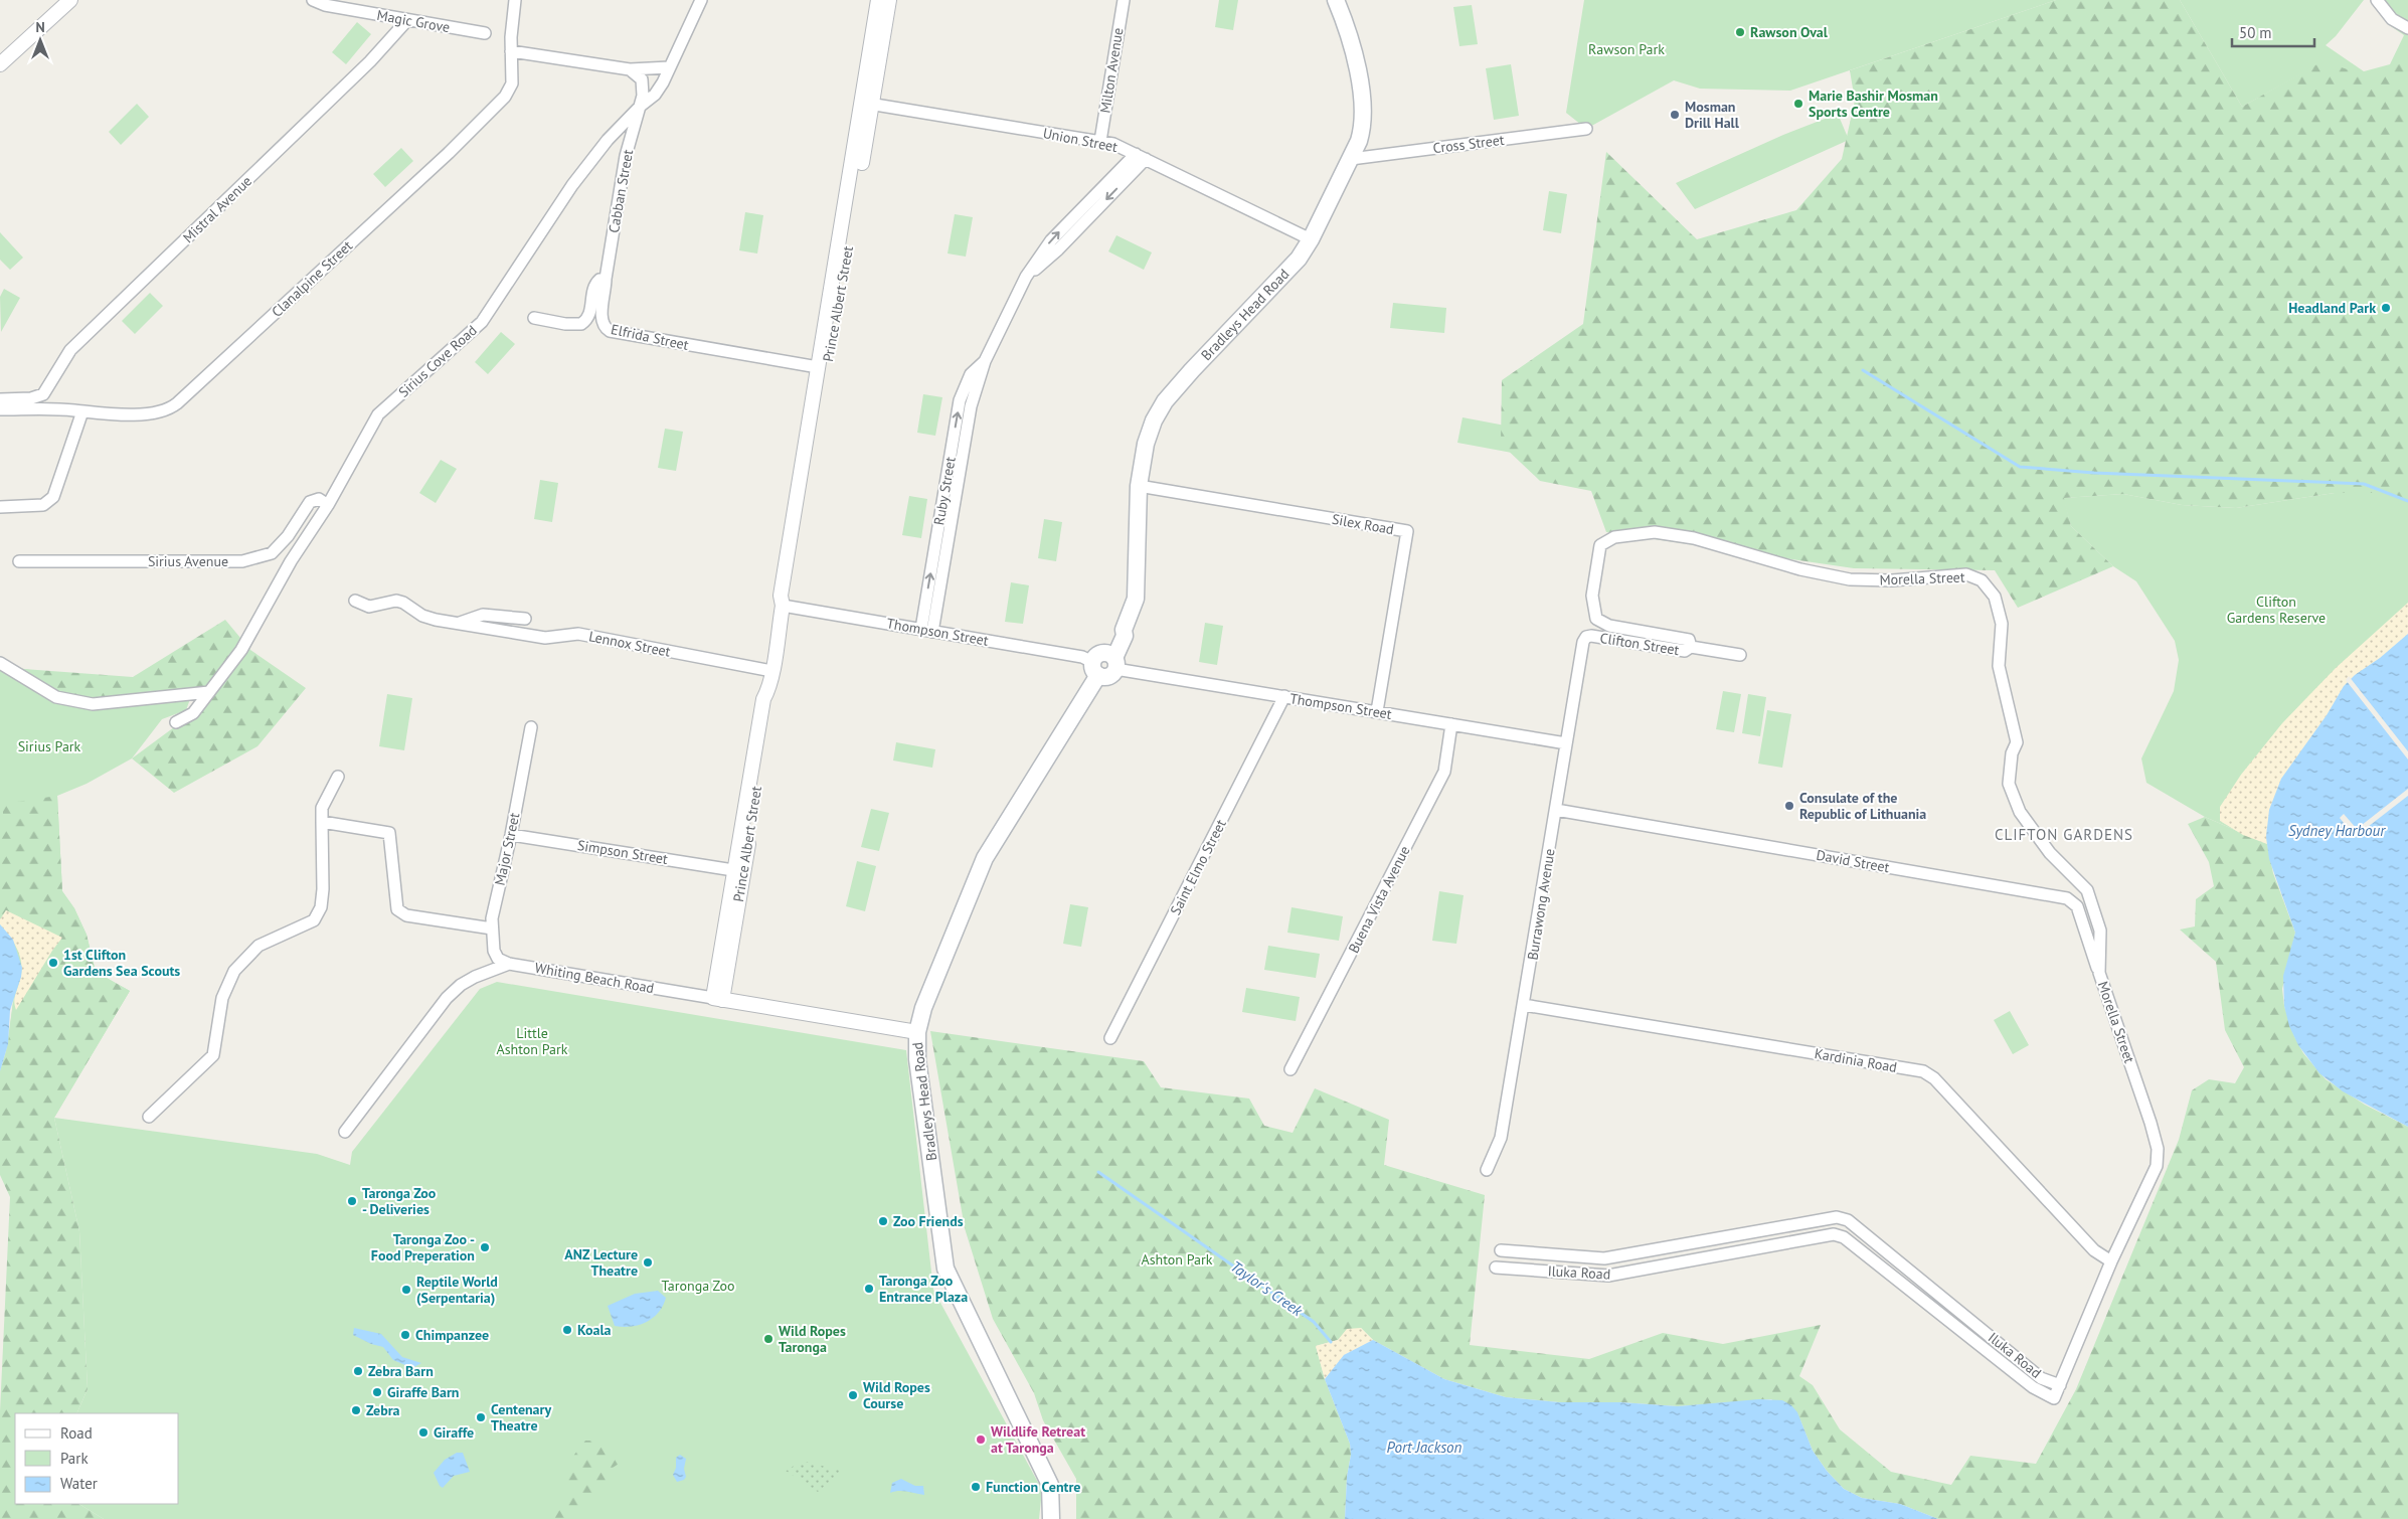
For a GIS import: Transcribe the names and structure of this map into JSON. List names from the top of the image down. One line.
{"streets":{"main road":["Bradleys Head Road"],"street":["Magic Grove","Milton Avenue","Union Street","Cross Street","Cabban Street","Mistral Avenue","Clanalpine Street","Prince Albert Street","Elfrida Street","Sirius Cove Road","Ruby Street","Silex Road","Sirius Avenue","Morella Street","Thompson Street","Lennox Street","Clifton Street","Major Street","Simpson Street","David Street","Saint Elmo Street","Buena Vista Avenue","Burrawong Avenue","Whiting Beach Road","Kardinia Road","Iluka Road"]},"crossings":[["Magic Grove","Mistral Avenue"],["Milton Avenue","Union Street"],["Union Street","Prince Albert Street"],["Union Street","Bradleys Head Road"],["Union Street","Ruby Street"],["Cross Street","Bradleys Head Road"],["Cabban Street","Elfrida Street"],["Cabban Street","Sirius Cove Road"],["Prince Albert Street","Elfrida Street"],["Prince Albert Street","Thompson Street"],["Prince Albert Street","Lennox Street"],["Prince Albert Street","Simpson Street"],["Prince Albert Street","Whiting Beach Road"],["Bradleys Head Road","Silex Road"],["Bradleys Head Road","Thompson Street"],["Bradleys Head Road","Whiting Beach Road"],["Sirius Cove Road","Sirius Avenue"],["Ruby Street","Thompson Street"],["Silex Road","Thompson Street"],["Morella Street","Clifton Street"],["Morella Street","David Street"],["Morella Street","Kardinia Road"],["Morella Street","Iluka Road"],["Thompson Street","Saint Elmo Street"],["Thompson Street","Buena Vista Avenue"],["Thompson Street","Burrawong Avenue"],["Clifton Street","Burrawong Avenue"],["Major Street","Simpson Street"],["Major Street","Whiting Beach Road"],["David Street","Burrawong Avenue"],["Burrawong Avenue","Kardinia Road"]],"districts":["CLIFTON GARDENS"],"water":["Sydney Harbour","Taylor's Creek","Port Jackson"],"parks":["Rawson Park","Clifton Gardens Reserve","Sirius Park","Little Ashton Park","Ashton Park","Taronga Zoo"],"places":["Rawson Oval","Marie Bashir Mosman Sports Centre","Mosman Drill Hall","Headland Park","Consulate of the Republic of Lithuania","1st Clifton Gardens Sea Scouts","Taronga Zoo - Deliveries","Zoo Friends","Taronga Zoo - Food Preperation","ANZ Lecture Theatre","Taronga Zoo Entrance Plaza","Reptile World (Serpentaria)","Koala","Chimpanzee","Wild Ropes Taronga","Zebra Barn","Giraffe Barn","Wild Ropes Course","Zebra","Centenary Theatre","Giraffe","Wildlife Retreat at Taronga","Function Centre"],"legend":["Road","Park","Water"],"scale_bar":"50 m","north":"top"}
